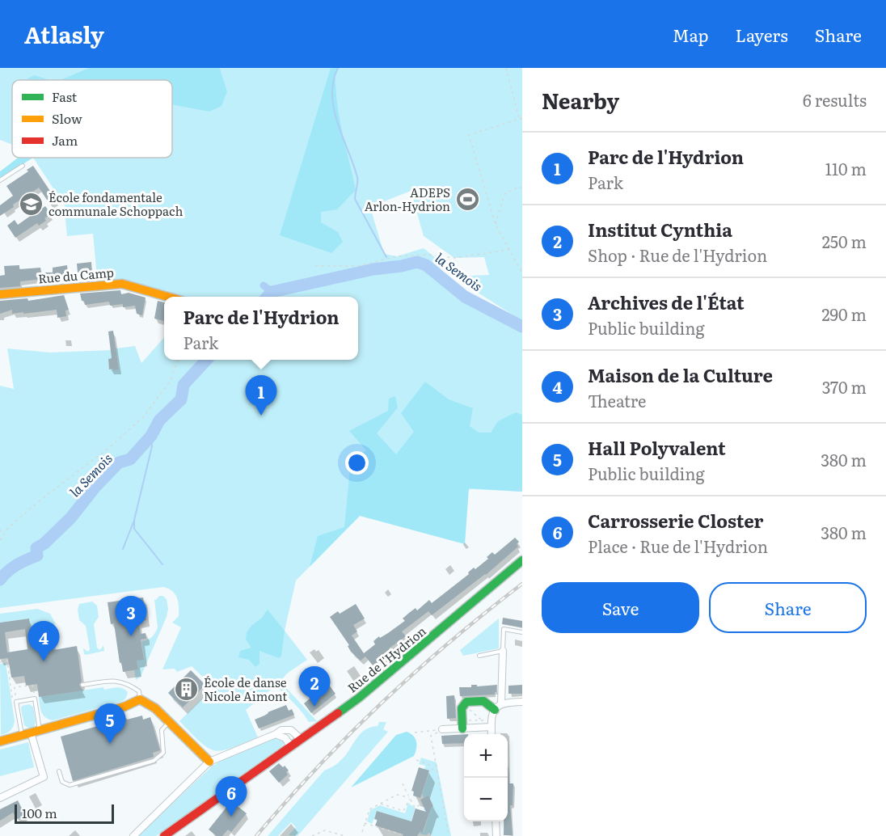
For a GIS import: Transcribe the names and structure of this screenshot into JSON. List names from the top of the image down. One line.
{"streets":{"street":["Rue du Camp","Rue de l'Hydrion"]},"water":["la Semois"],"places":{"sports":["ADEPS Arlon-Hydrion"],"school or university":["École fondamentale communale Schoppach"],"building":["École de danse Nicole Aimont"]},"legend":["Fast","Slow","Jam"],"scale_bar":"100 m","page":{"header":"Atlasly","nav":["Map","Layers","Share"],"heading":["Nearby","6 results"],"list":[{"mark":"1","name":"Parc de l'Hydrion","note":"Park","value":"110 m"},{"mark":"2","name":"Institut Cynthia","note":"Shop · Rue de l'Hydrion","value":"250 m"},{"mark":"3","name":"Archives de l'État","note":"Public building","value":"290 m"},{"mark":"4","name":"Maison de la Culture","note":"Theatre","value":"370 m"},{"mark":"5","name":"Hall Polyvalent","note":"Public building","value":"380 m"},{"mark":"6","name":"Carrosserie Closter","note":"Place · Rue de l'Hydrion","value":"380 m"}],"popup":["Parc de l'Hydrion","Park"],"pins":["1","3","4","2","5","6"],"buttons":["Save","Share"],"map_buttons":["+","−"],"scale":"100 m"}}
